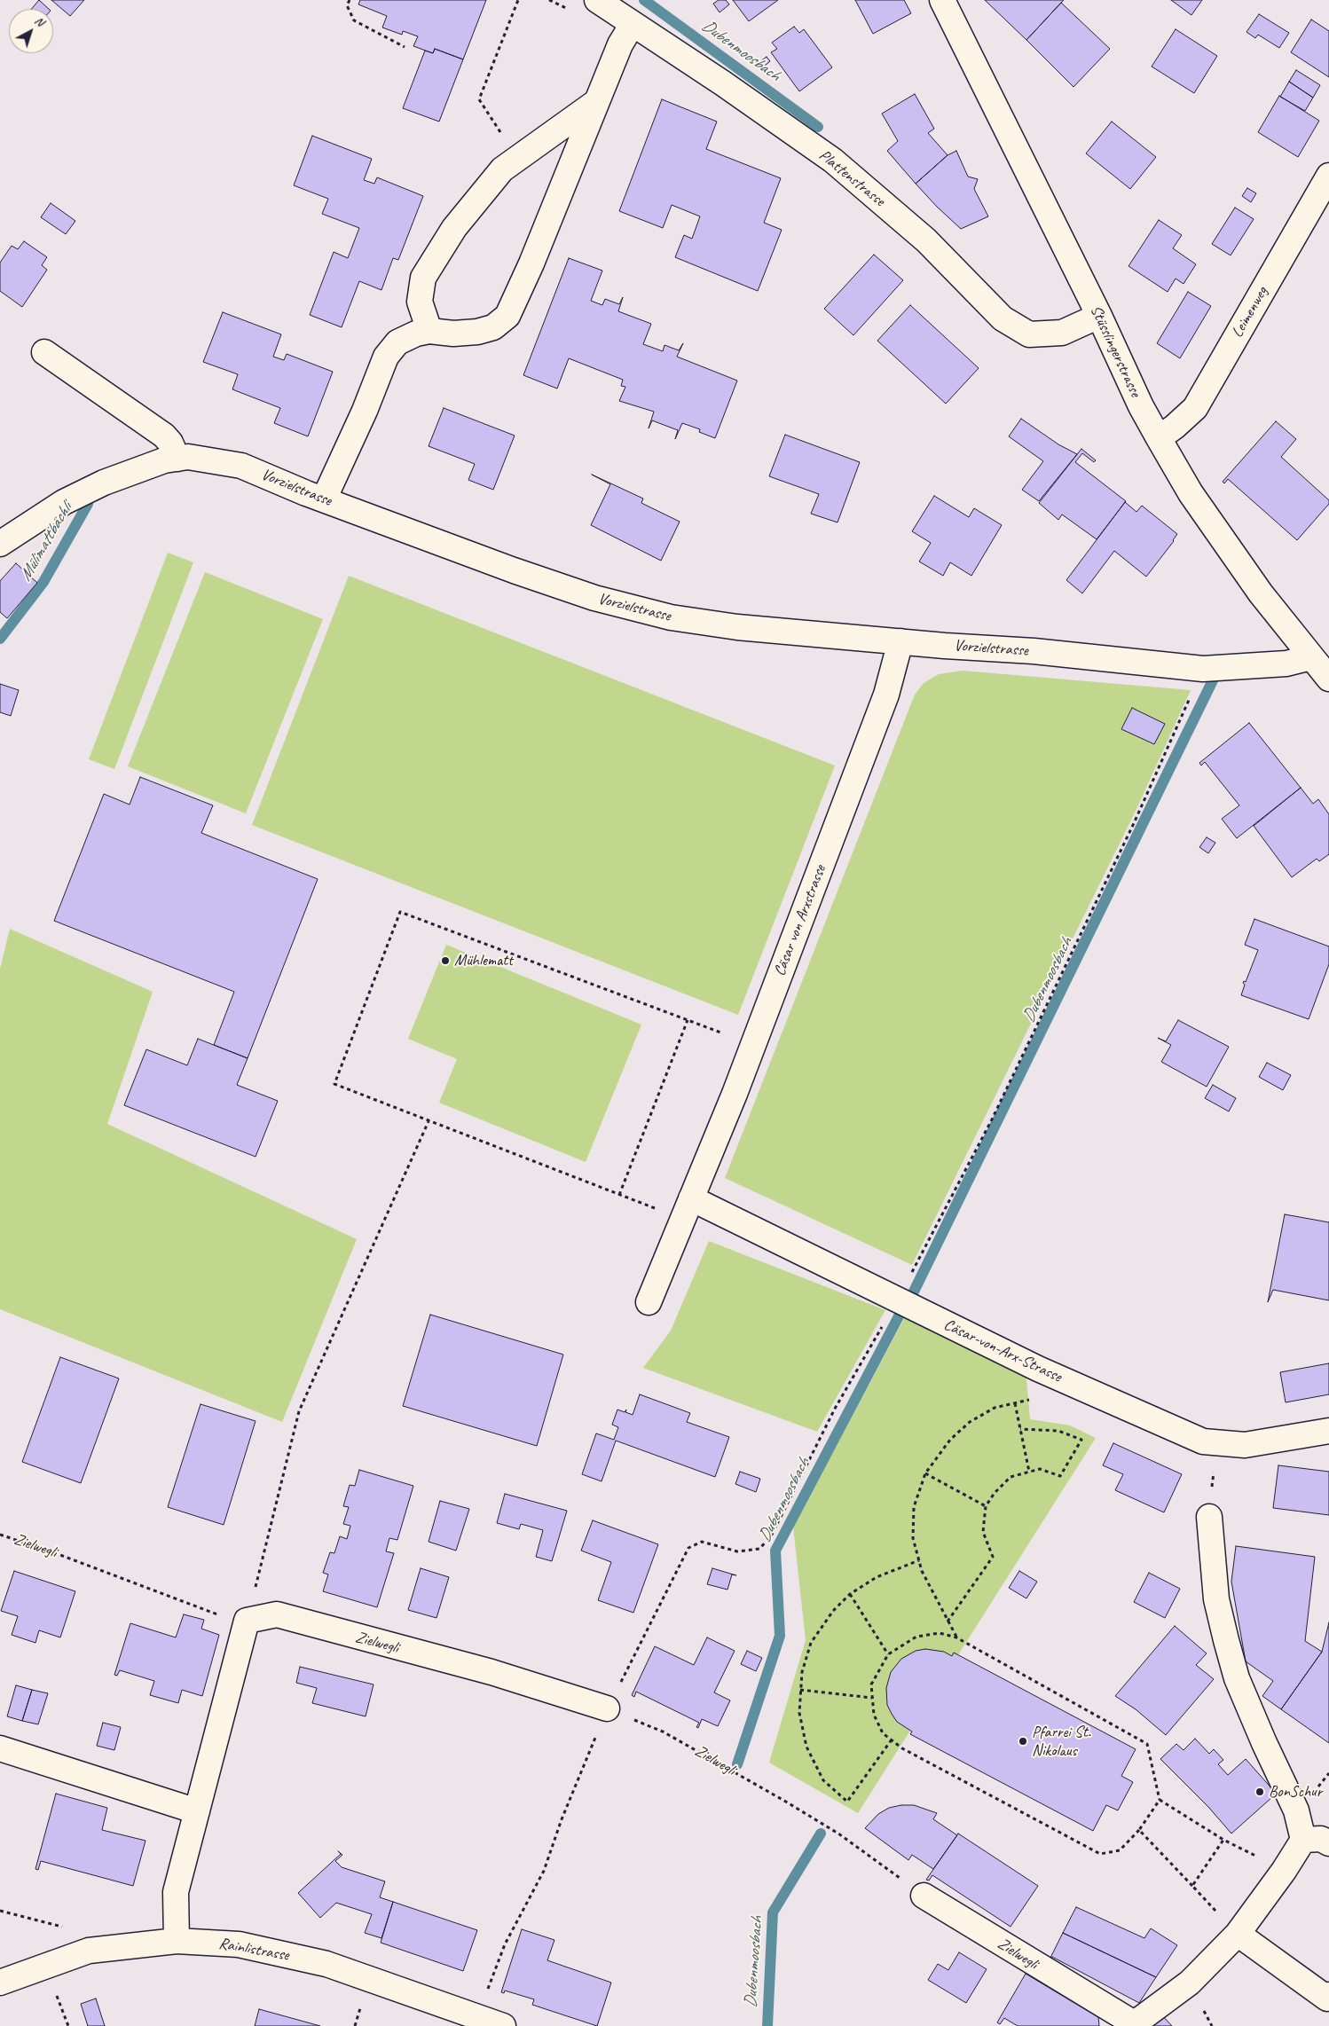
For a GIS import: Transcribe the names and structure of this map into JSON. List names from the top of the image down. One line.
{"streets":{"street":["Plattenstrasse","Leimenweg","Stüsslingerstrasse","Vorzielstrasse","Cäsar von Arxstrasse","Cäsar-von-Arx-Strasse","Zielwegli","Rainlistrasse"]},"crossings":[["Plattenstrasse","Stüsslingerstrasse"],["Leimenweg","Stüsslingerstrasse"],["Stüsslingerstrasse","Vorzielstrasse"],["Vorzielstrasse","Cäsar von Arxstrasse"],["Cäsar von Arxstrasse","Cäsar-von-Arx-Strasse"]],"water":["Dubenmoosbach","Mülimattbächli"],"places":["Mühlematt","Pfarrei St. Nikolaus","BonSchur"],"north":"top right"}
